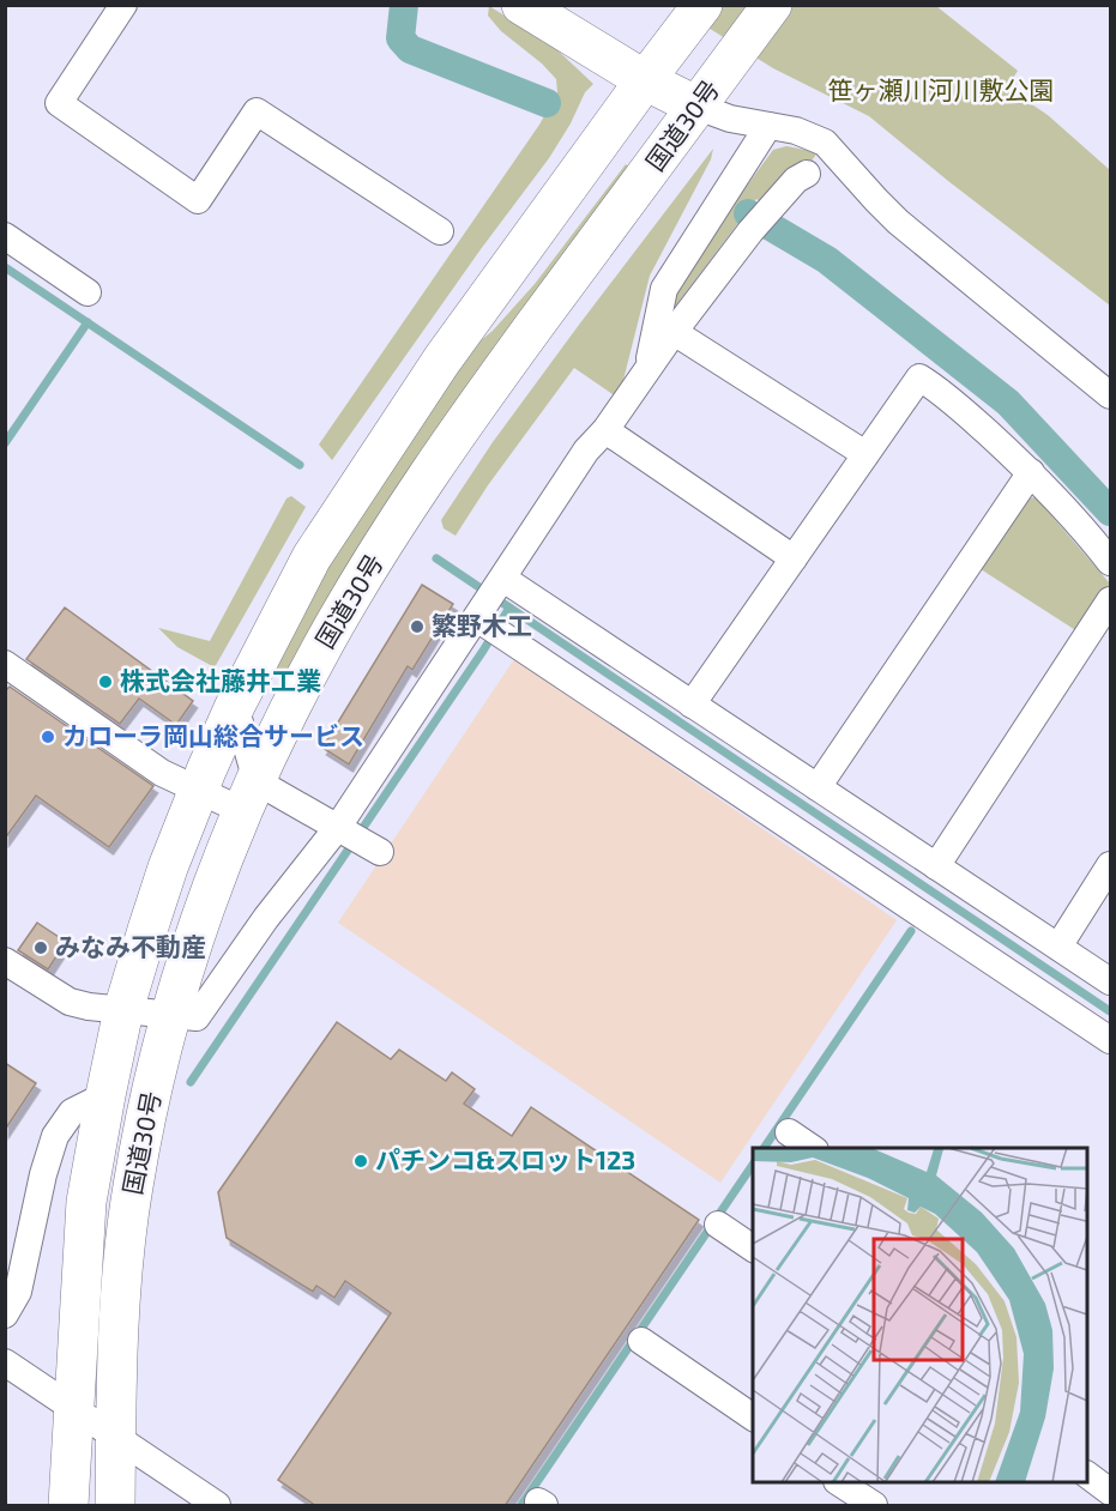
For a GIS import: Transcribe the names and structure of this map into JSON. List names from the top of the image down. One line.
{"streets":{"main road":["国道30号"]},"parks":["笹ヶ瀬川河川敷公園"],"places":["繁野木工","株式会社藤井工業","カローラ岡山総合サービス","みなみ不動産","パチンコ&スロット123"]}
